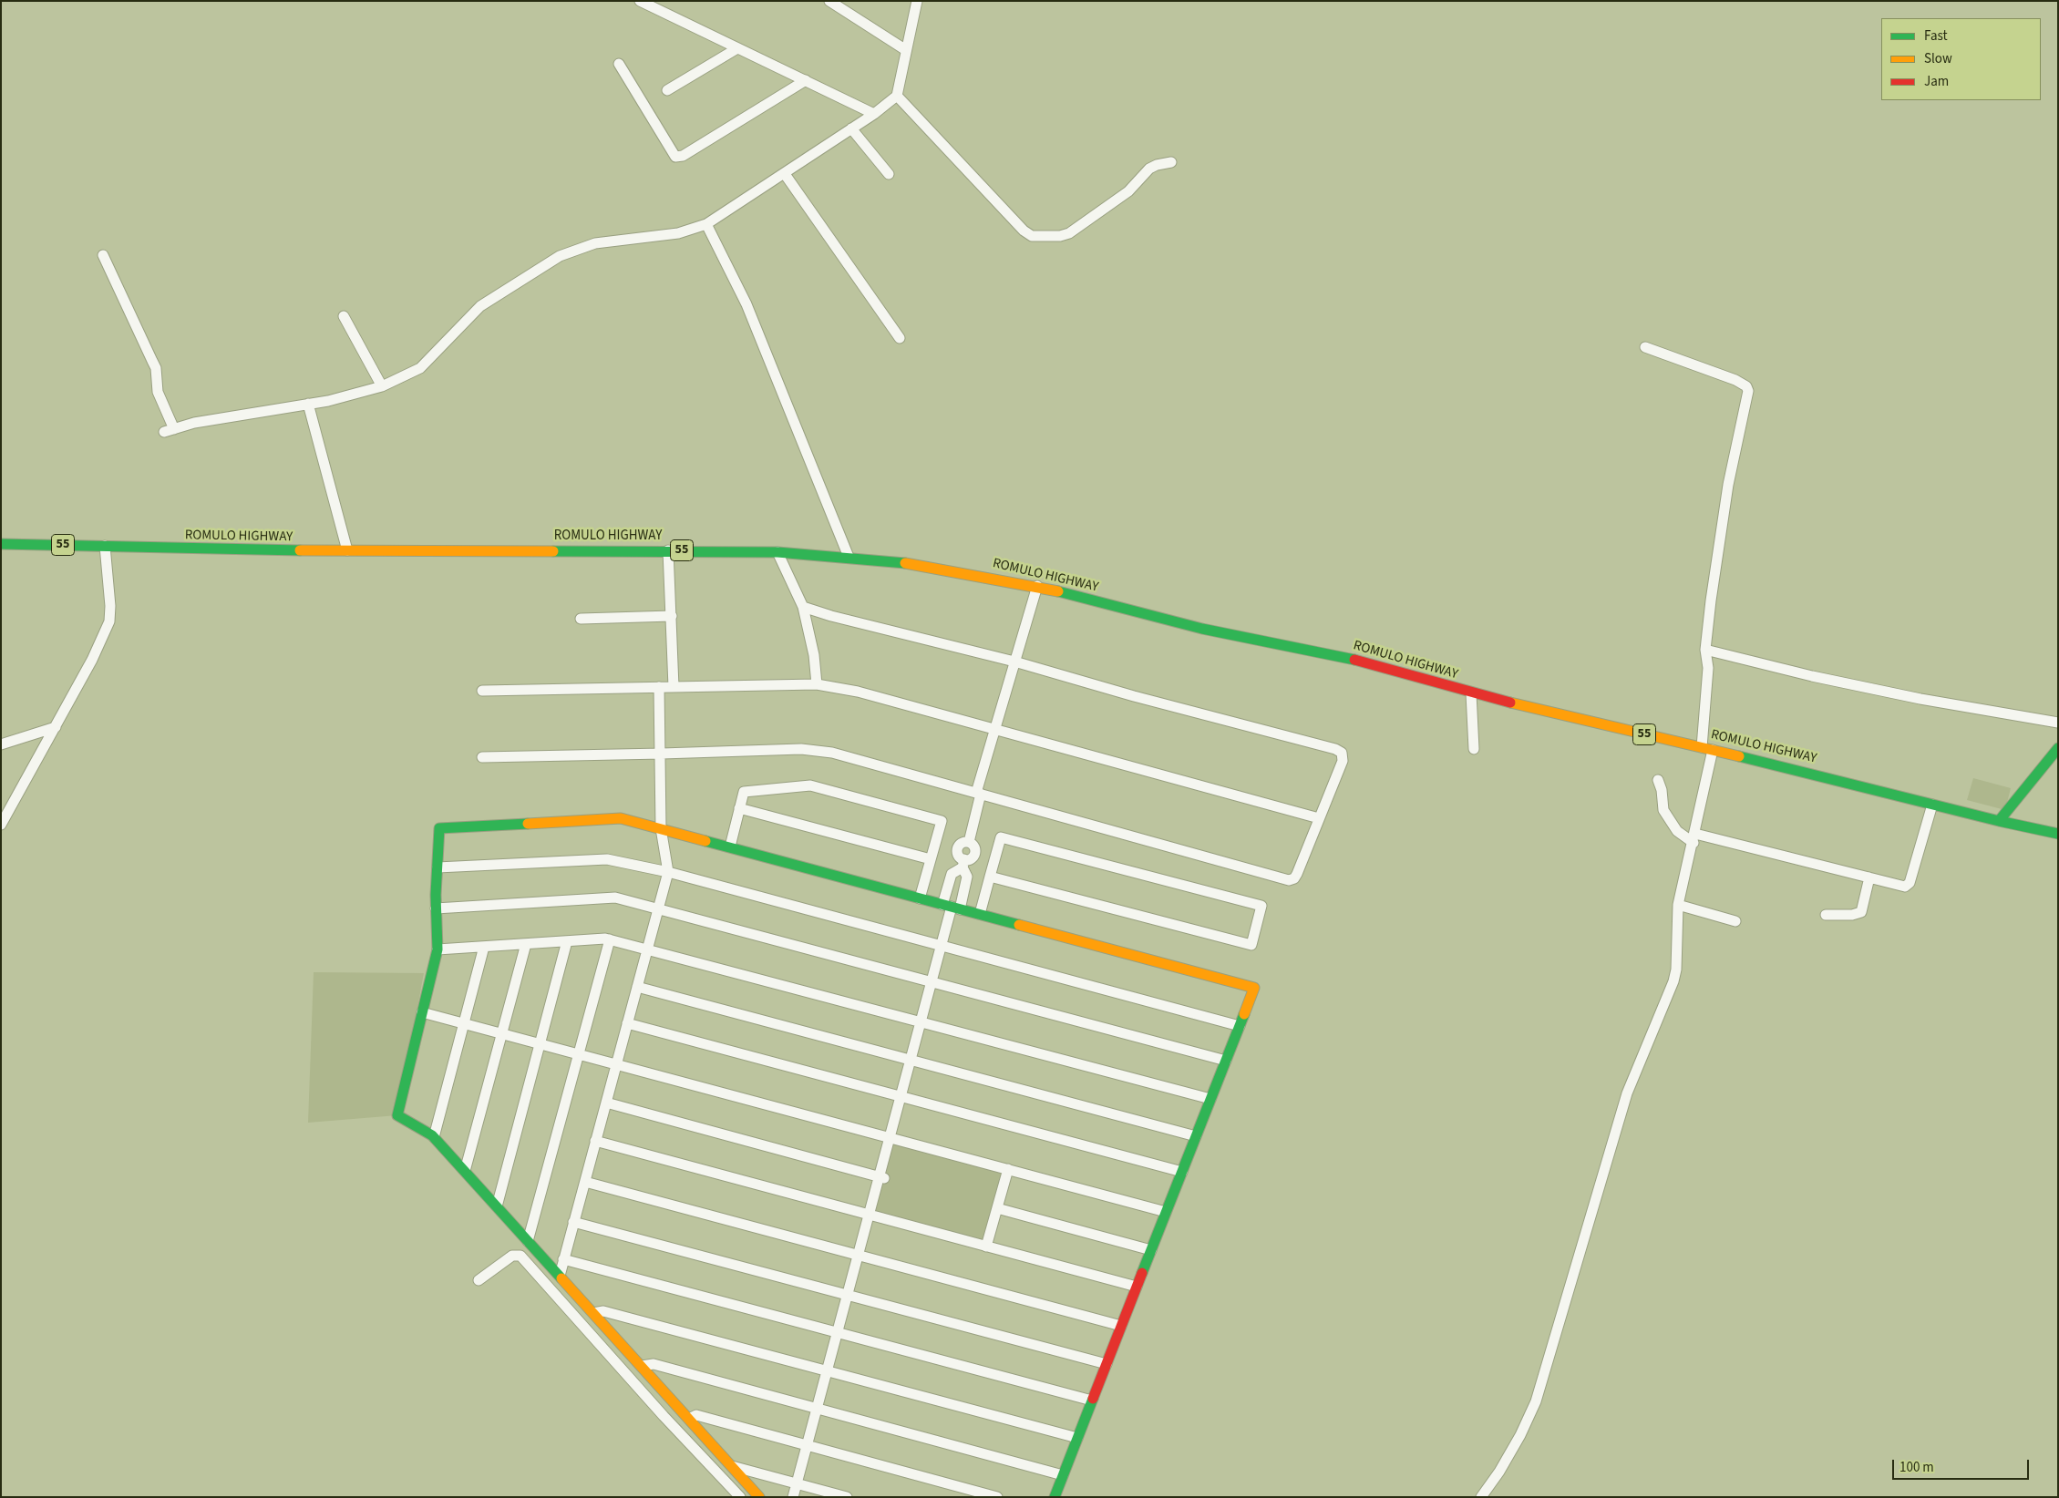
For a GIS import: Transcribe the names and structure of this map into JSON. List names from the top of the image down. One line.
{"streets":{"main road":["ROMULO HIGHWAY","55"]},"legend":["Fast","Slow","Jam"],"scale_bar":"100 m"}
